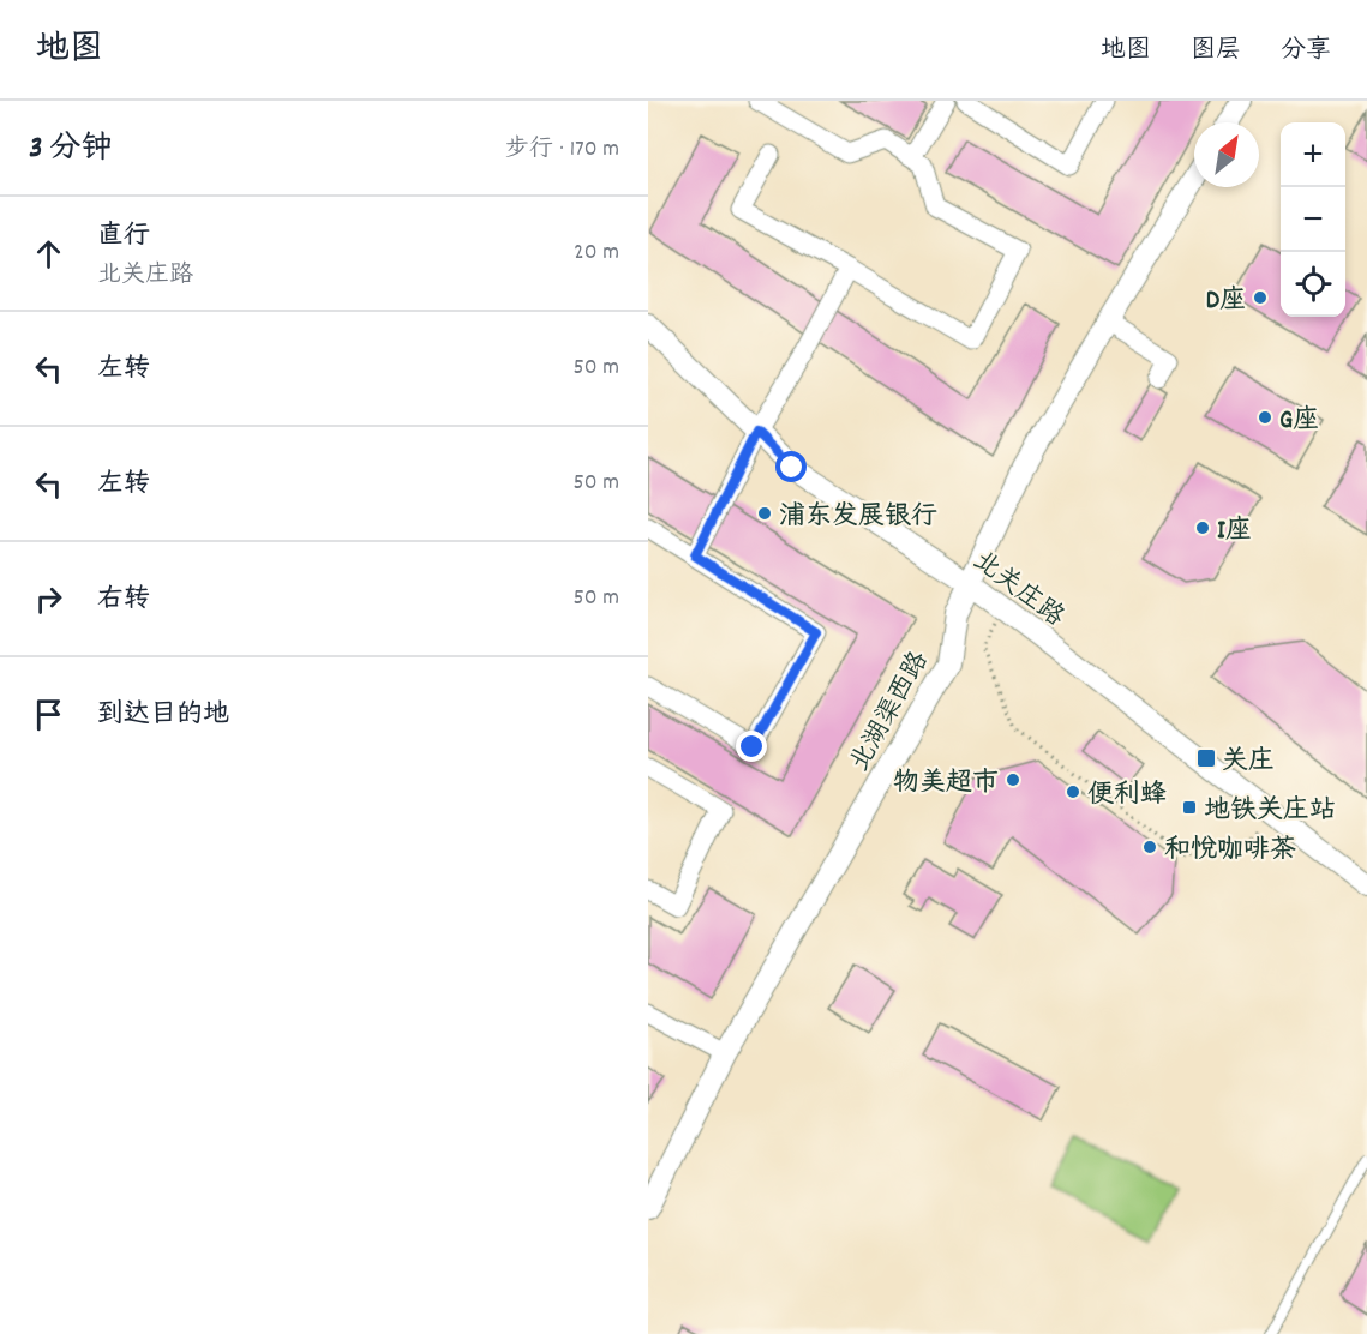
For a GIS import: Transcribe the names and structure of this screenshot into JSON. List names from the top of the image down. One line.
{"streets":{"street":["北关庄路","北湖渠西路"]},"crossings":[["北关庄路","北湖渠西路"]],"places":{"other":["D座","G座","浦东发展银行","I座","物美超市","便利蜂","和悦咖啡茶"],"transit":["关庄","地铁关庄站"]},"north":"top right","page":{"header":"地图","nav":["地图","图层","分享"],"heading":["3 分钟","步行 · 170 m"],"map_buttons":["+","−"],"list":[["直行","北关庄路","20 m"],["左转","50 m"],["左转","50 m"],["右转","50 m"],"到达目的地"]}}
